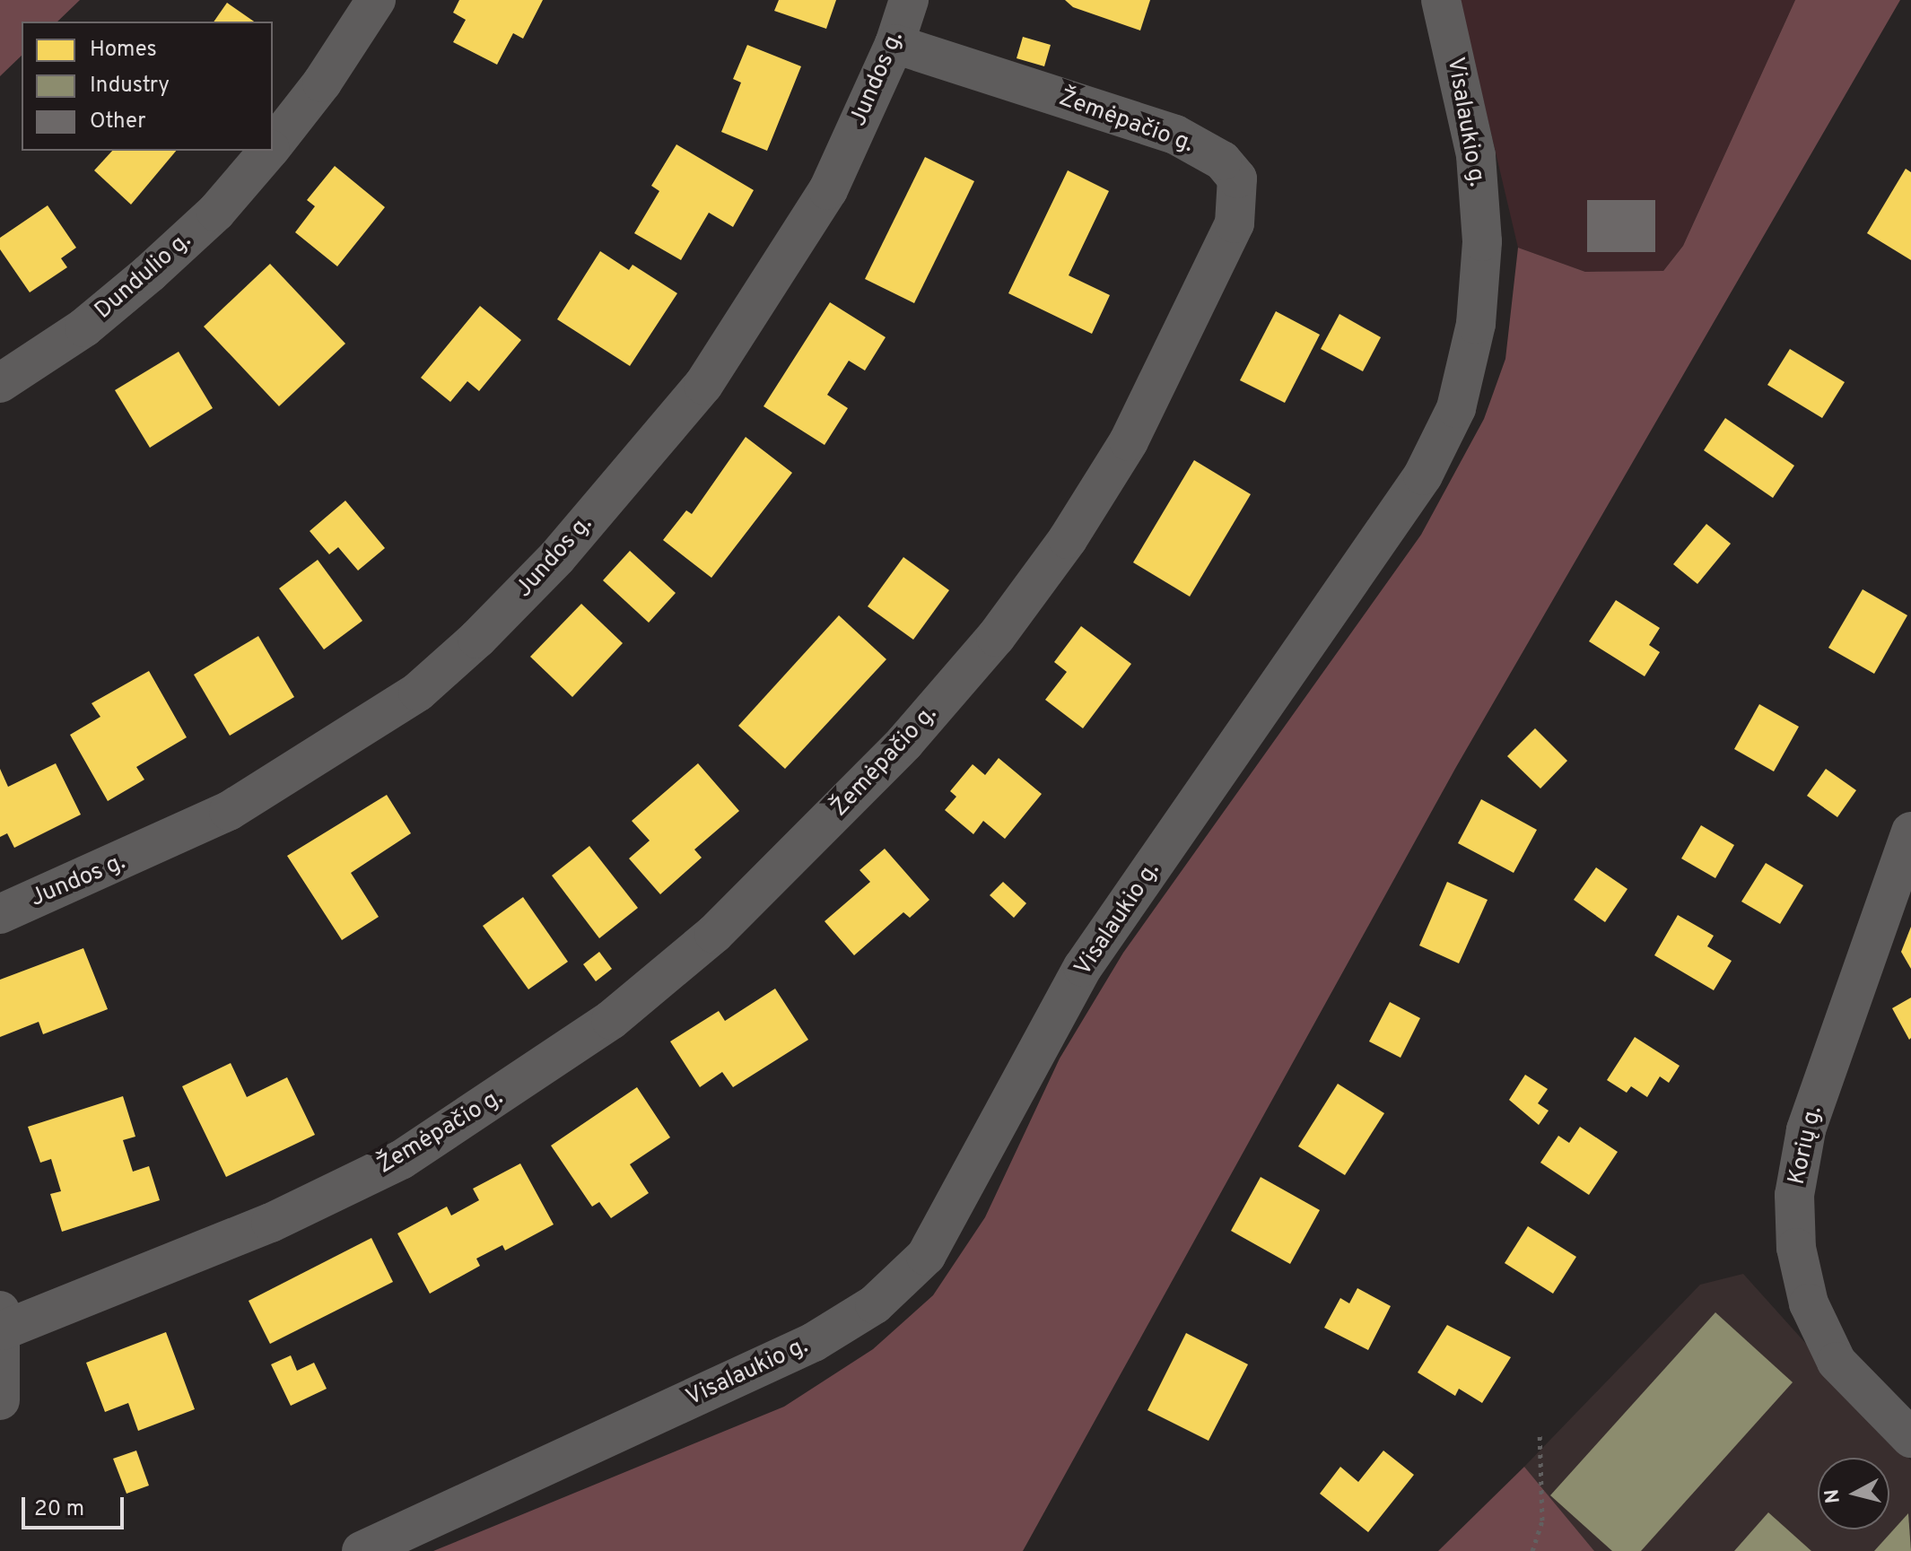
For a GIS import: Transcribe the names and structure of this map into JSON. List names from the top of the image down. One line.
{"streets":{"street":["Jundos g.","Žemėpačio g.","Visalaukio g.","Dundulio g.","Korių g."]},"crossings":[["Jundos g.","Žemėpačio g."]],"legend":["Homes","Industry","Other"],"scale_bar":"20 m","north":"left"}
